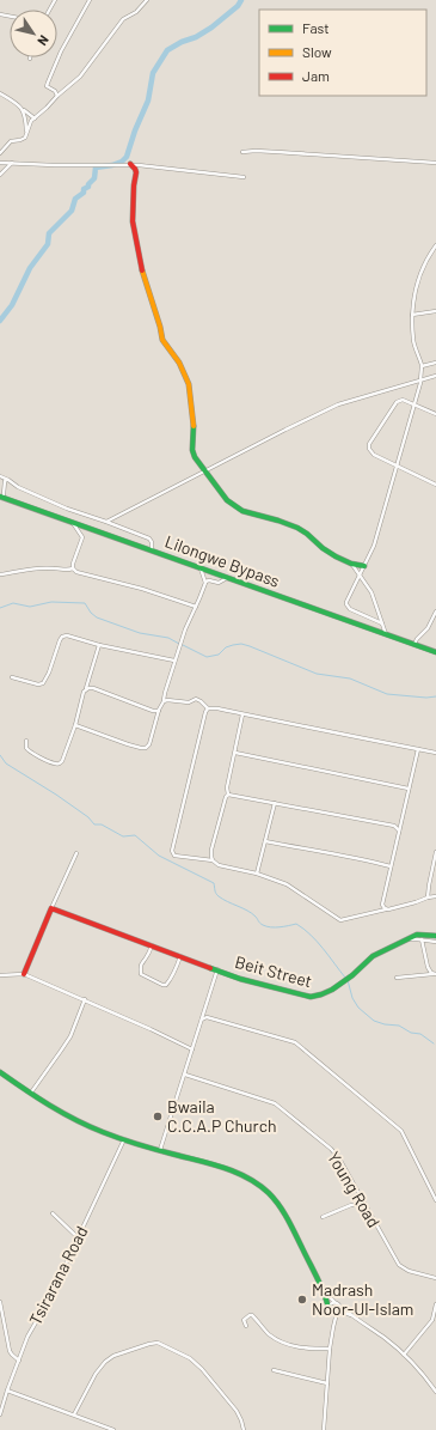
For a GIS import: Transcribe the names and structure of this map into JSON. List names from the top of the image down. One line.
{"streets":{"street":["Lilongwe Bypass","Beit Street","Young Road","Tsirarana Road"]},"crossings":[["Beit Street","Young Road"]],"places":["Bwaila C.C.A.P Church","Madrash Noor-Ul-Islam"],"legend":["Fast","Slow","Jam"],"north":"bottom right"}
